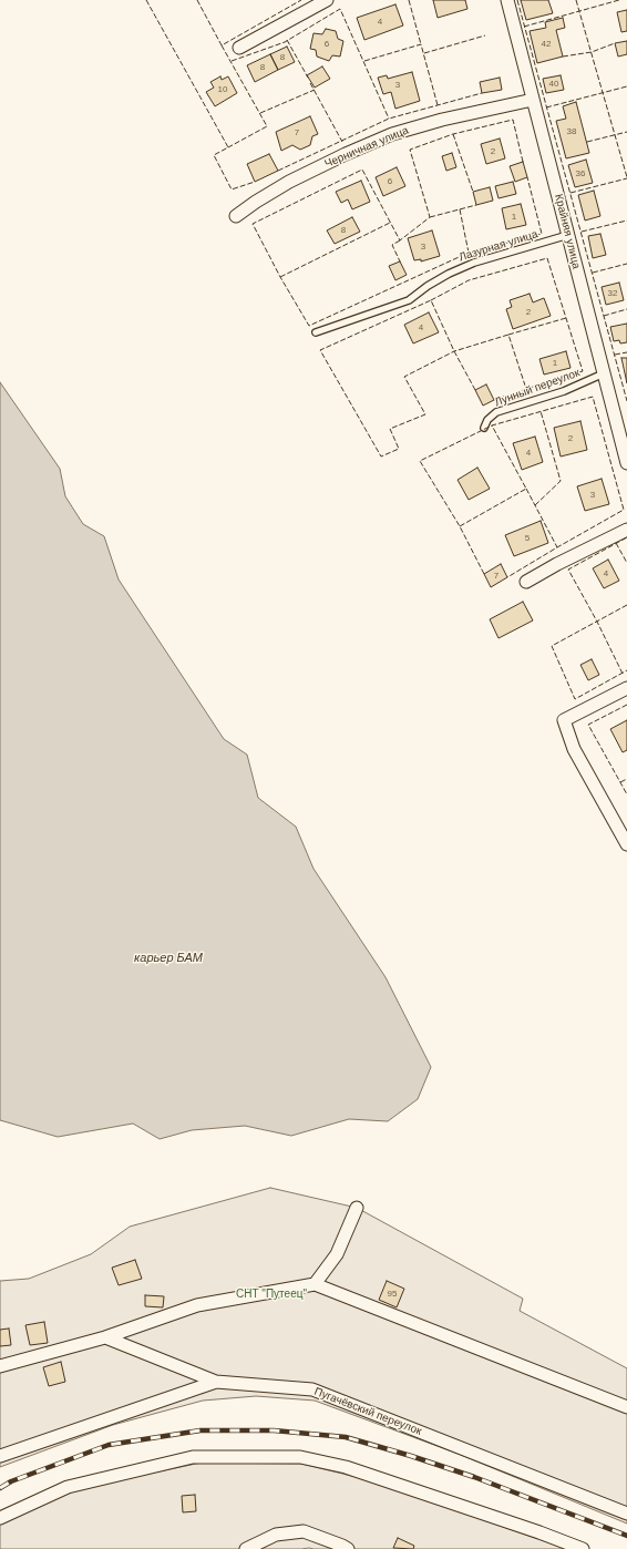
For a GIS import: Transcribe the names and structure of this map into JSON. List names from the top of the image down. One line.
{"streets":{"street":["Черничная улица","Крайняя улица","Пугачёвский переулок"],"lane":["Лазурная улица","Лунный переулок"]},"crossings":[["Черничная улица","Крайняя улица"],["Крайняя улица","Лазурная улица"],["Крайняя улица","Лунный переулок"]],"water":["карьер БАМ"],"parks":["СНТ \"Путеец\""],"house_numbers":["4","6","42","8","8","40","3","10","38","7","2","36","6","1","8","3","32","2","4","1","2","4","3","5","4","7","95"]}
